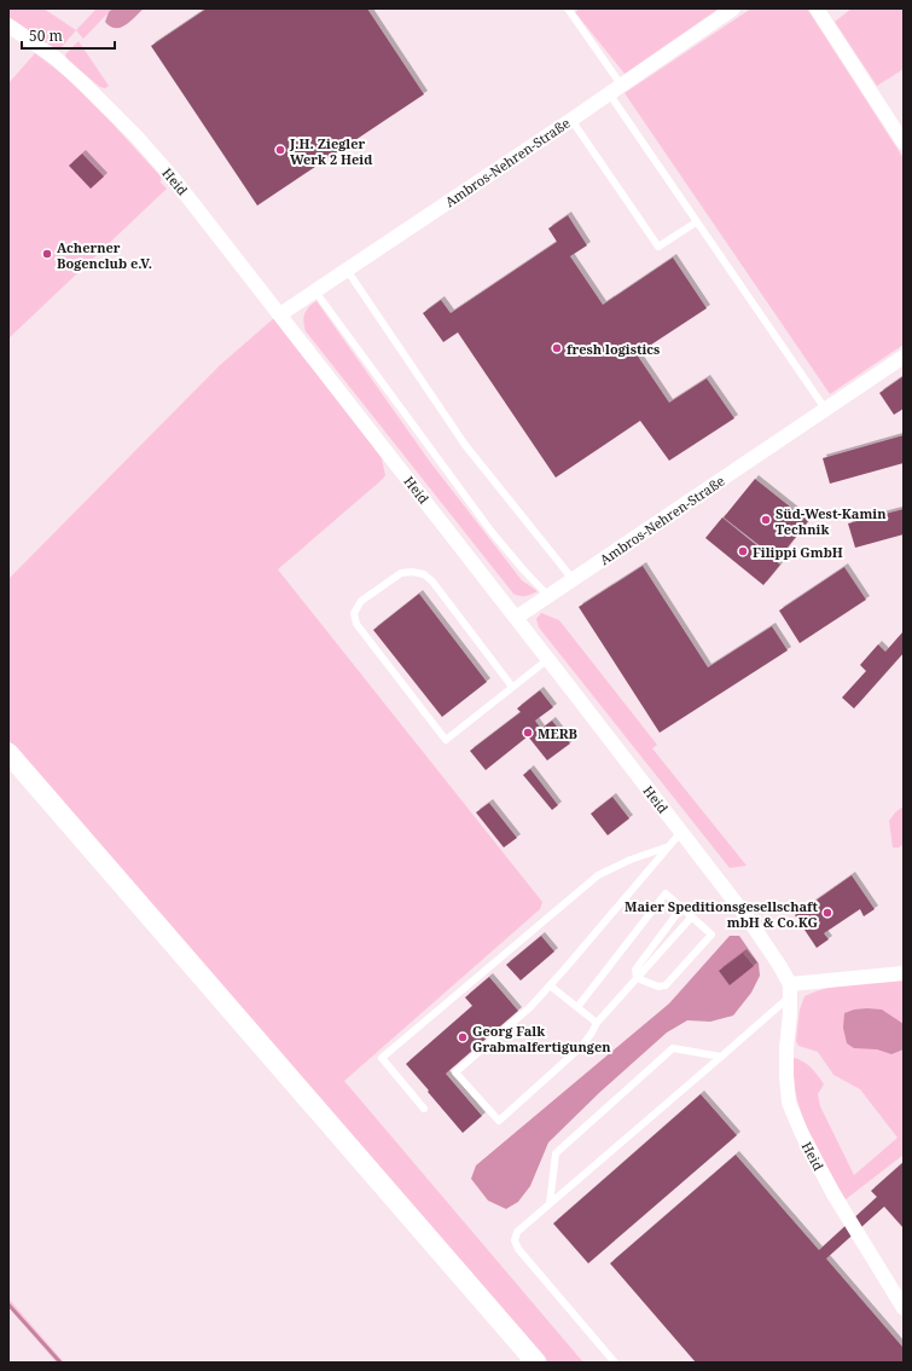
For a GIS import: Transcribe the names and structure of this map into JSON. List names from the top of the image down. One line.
{"streets":{"street":["Ambros-Nehren-Straße","Heid"]},"crossings":[["Ambros-Nehren-Straße","Heid"]],"places":["J.H. Ziegler Werk 2 Heid","Acherner Bogenclub e.V.","fresh logistics","Süd-West-Kamin Technik","Filippi GmbH","MERB","Maier Speditionsgesellschaft mbH & Co.KG","Georg Falk Grabmalfertigungen"],"scale_bar":"50 m"}
